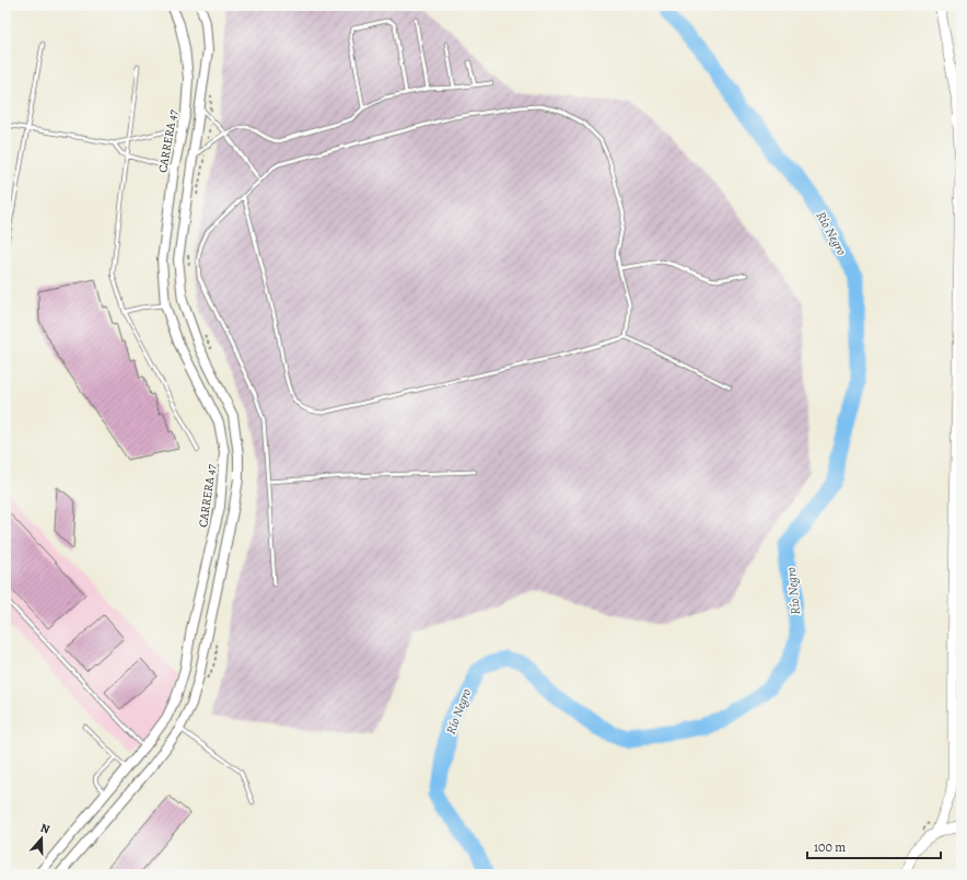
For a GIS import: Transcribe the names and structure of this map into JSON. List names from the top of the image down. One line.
{"streets":{"street":["CARRERA 47"]},"water":["Río Negro"],"scale_bar":"100 m","north":"top"}
